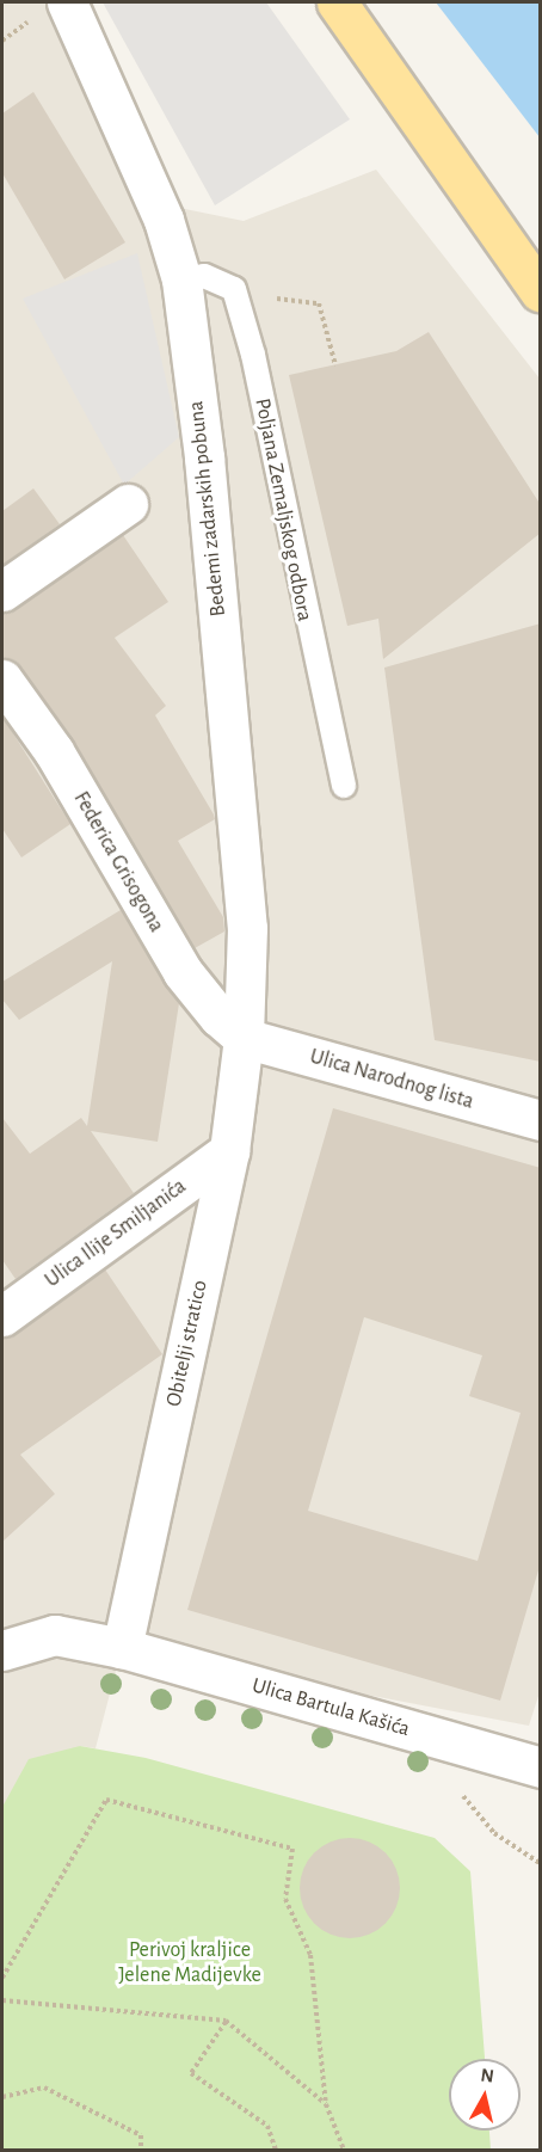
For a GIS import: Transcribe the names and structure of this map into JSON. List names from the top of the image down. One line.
{"streets":{"street":["Bedemi zadarskih pobuna","Federica Grisogona","Ulica Narodnog lista","Ulica Ilije Smiljanića","Obitelji stratico","Ulica Bartula Kašića"],"lane":["Poljana Zemaljskog odbora"]},"crossings":[["Bedemi zadarskih pobuna","Federica Grisogona"],["Bedemi zadarskih pobuna","Ulica Narodnog lista"],["Bedemi zadarskih pobuna","Obitelji stratico"],["Federica Grisogona","Ulica Narodnog lista"],["Federica Grisogona","Obitelji stratico"],["Ulica Narodnog lista","Obitelji stratico"],["Ulica Ilije Smiljanića","Obitelji stratico"],["Obitelji stratico","Ulica Bartula Kašića"]],"parks":["Perivoj kraljice Jelene Madijevke"],"north":"top"}
